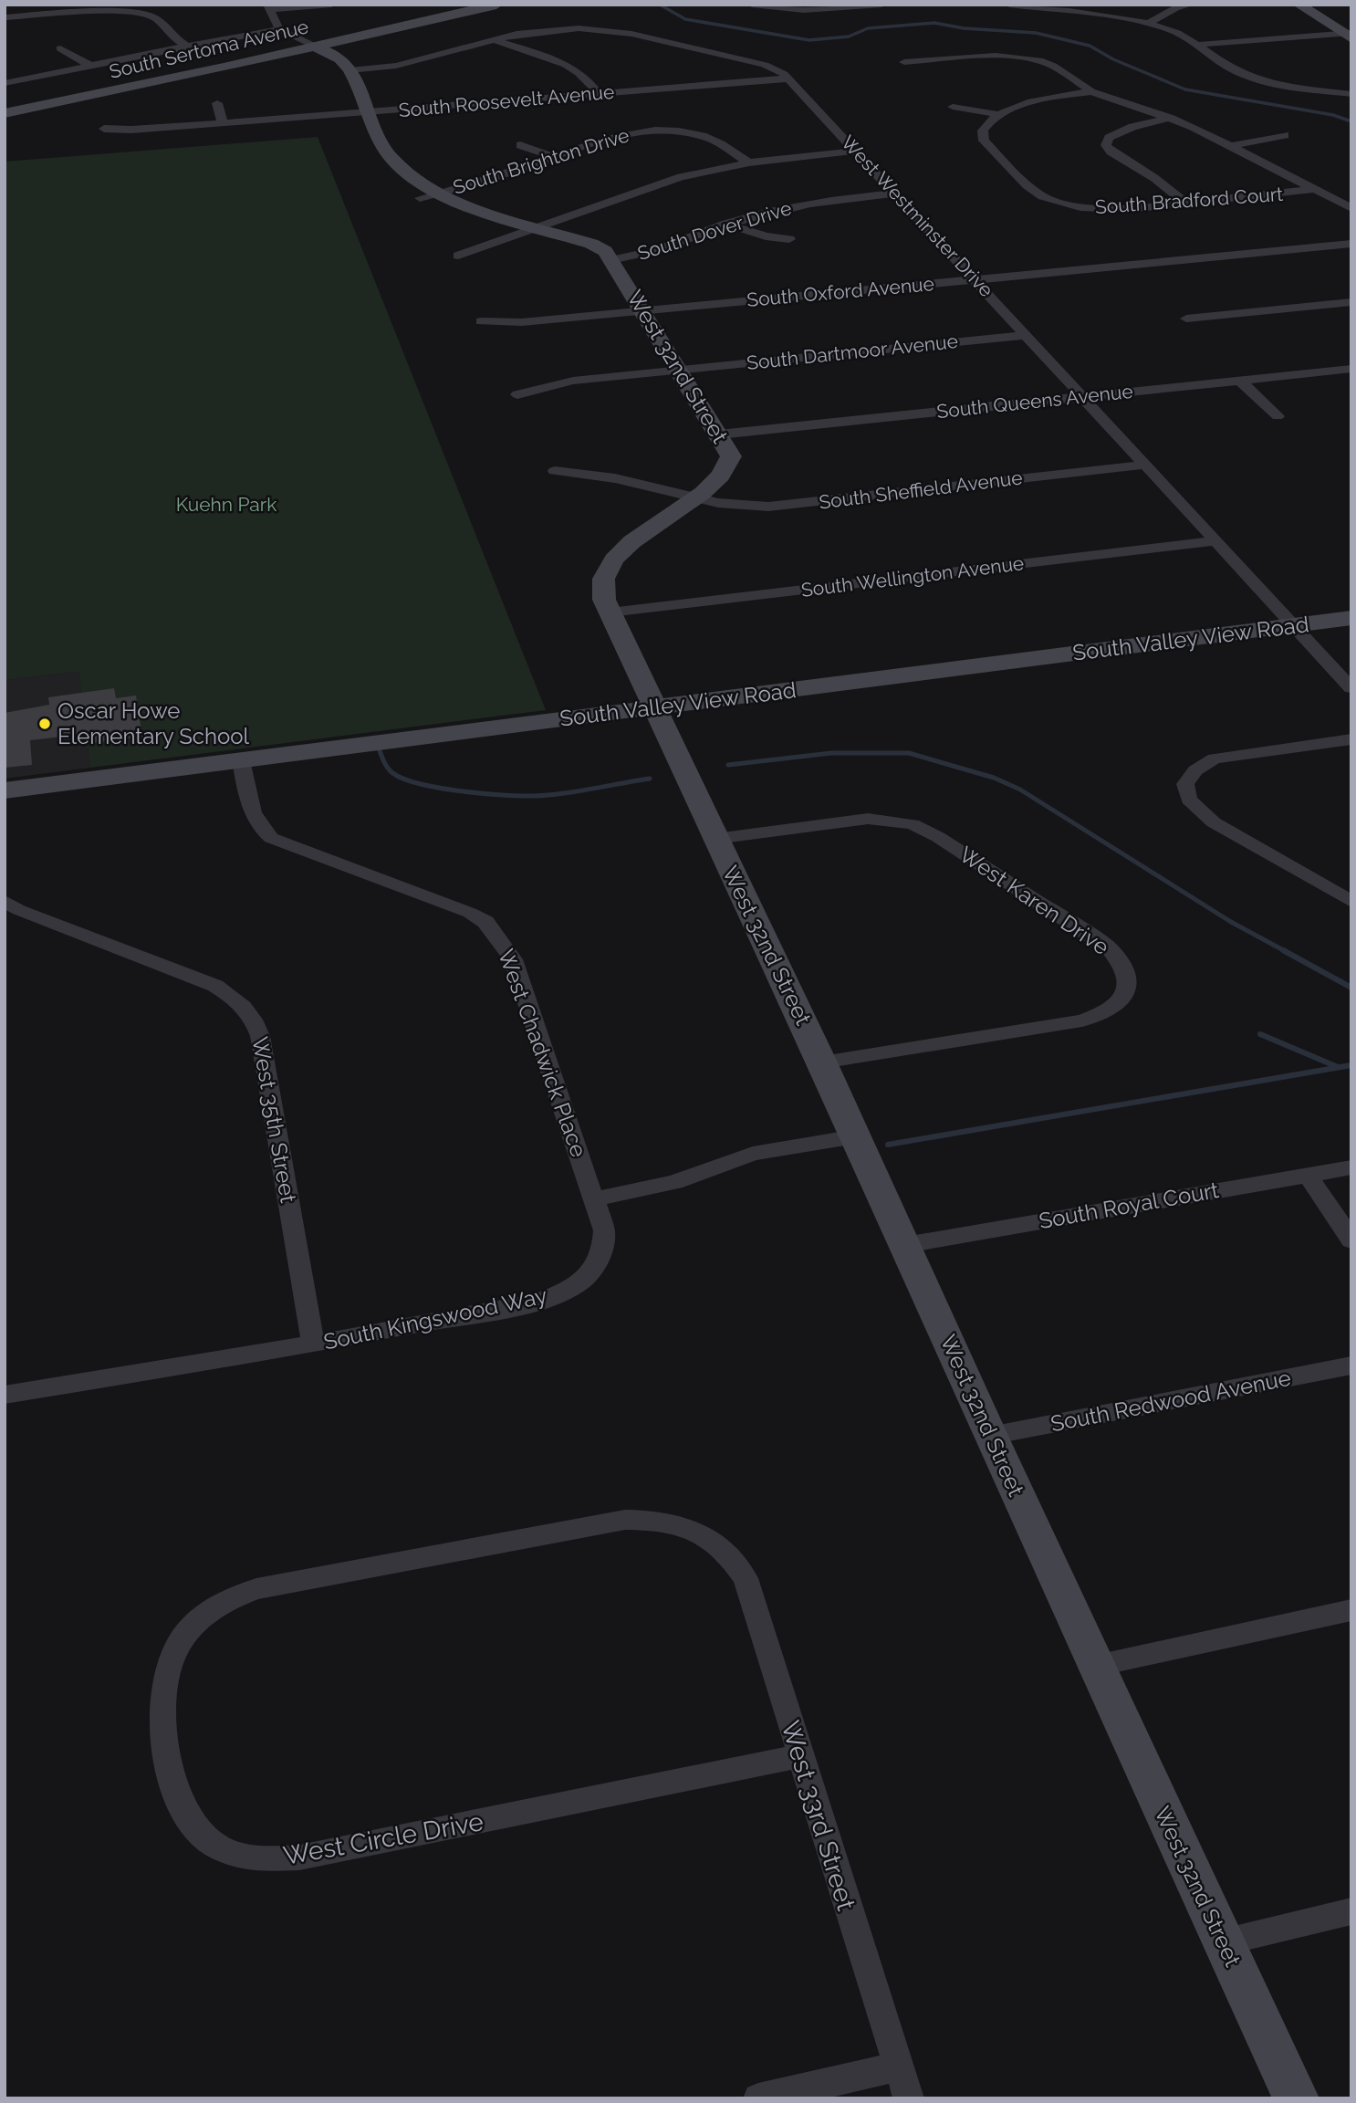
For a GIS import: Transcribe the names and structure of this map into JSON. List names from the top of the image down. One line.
{"streets":{"street":["South Sertoma Avenue","South Roosevelt Avenue","South Brighton Drive","South Bradford Court","West Westminster Drive","South Dover Drive","South Oxford Avenue","South Dartmoor Avenue","West 32nd Street","South Queens Avenue","South Sheffield Avenue","South Wellington Avenue","South Valley View Road","West Karen Drive","West Chadwick Place","West 35th Street","South Royal Court","South Kingswood Way","South Redwood Avenue","West 33rd Street","West Circle Drive"]},"crossings":[["South Sertoma Avenue","West 32nd Street"],["South Roosevelt Avenue","West Westminster Drive"],["South Roosevelt Avenue","West 32nd Street"],["South Brighton Drive","West 32nd Street"],["West Westminster Drive","South Dover Drive"],["West Westminster Drive","South Oxford Avenue"],["West Westminster Drive","South Dartmoor Avenue"],["West Westminster Drive","West 32nd Street"],["West Westminster Drive","South Queens Avenue"],["West Westminster Drive","South Sheffield Avenue"],["West Westminster Drive","South Wellington Avenue"],["West Westminster Drive","South Valley View Road"],["South Dover Drive","West 32nd Street"],["South Oxford Avenue","West 32nd Street"],["South Dartmoor Avenue","West 32nd Street"],["West 32nd Street","South Queens Avenue"],["West 32nd Street","South Sheffield Avenue"],["West 32nd Street","South Wellington Avenue"],["West 32nd Street","South Valley View Road"],["West 32nd Street","West Karen Drive"],["West 32nd Street","South Royal Court"],["West 32nd Street","South Redwood Avenue"],["South Valley View Road","West Chadwick Place"],["West Chadwick Place","South Kingswood Way"],["West 35th Street","South Kingswood Way"],["West 33rd Street","West Circle Drive"]],"parks":["Kuehn Park"],"places":["Oscar Howe Elementary School"]}
